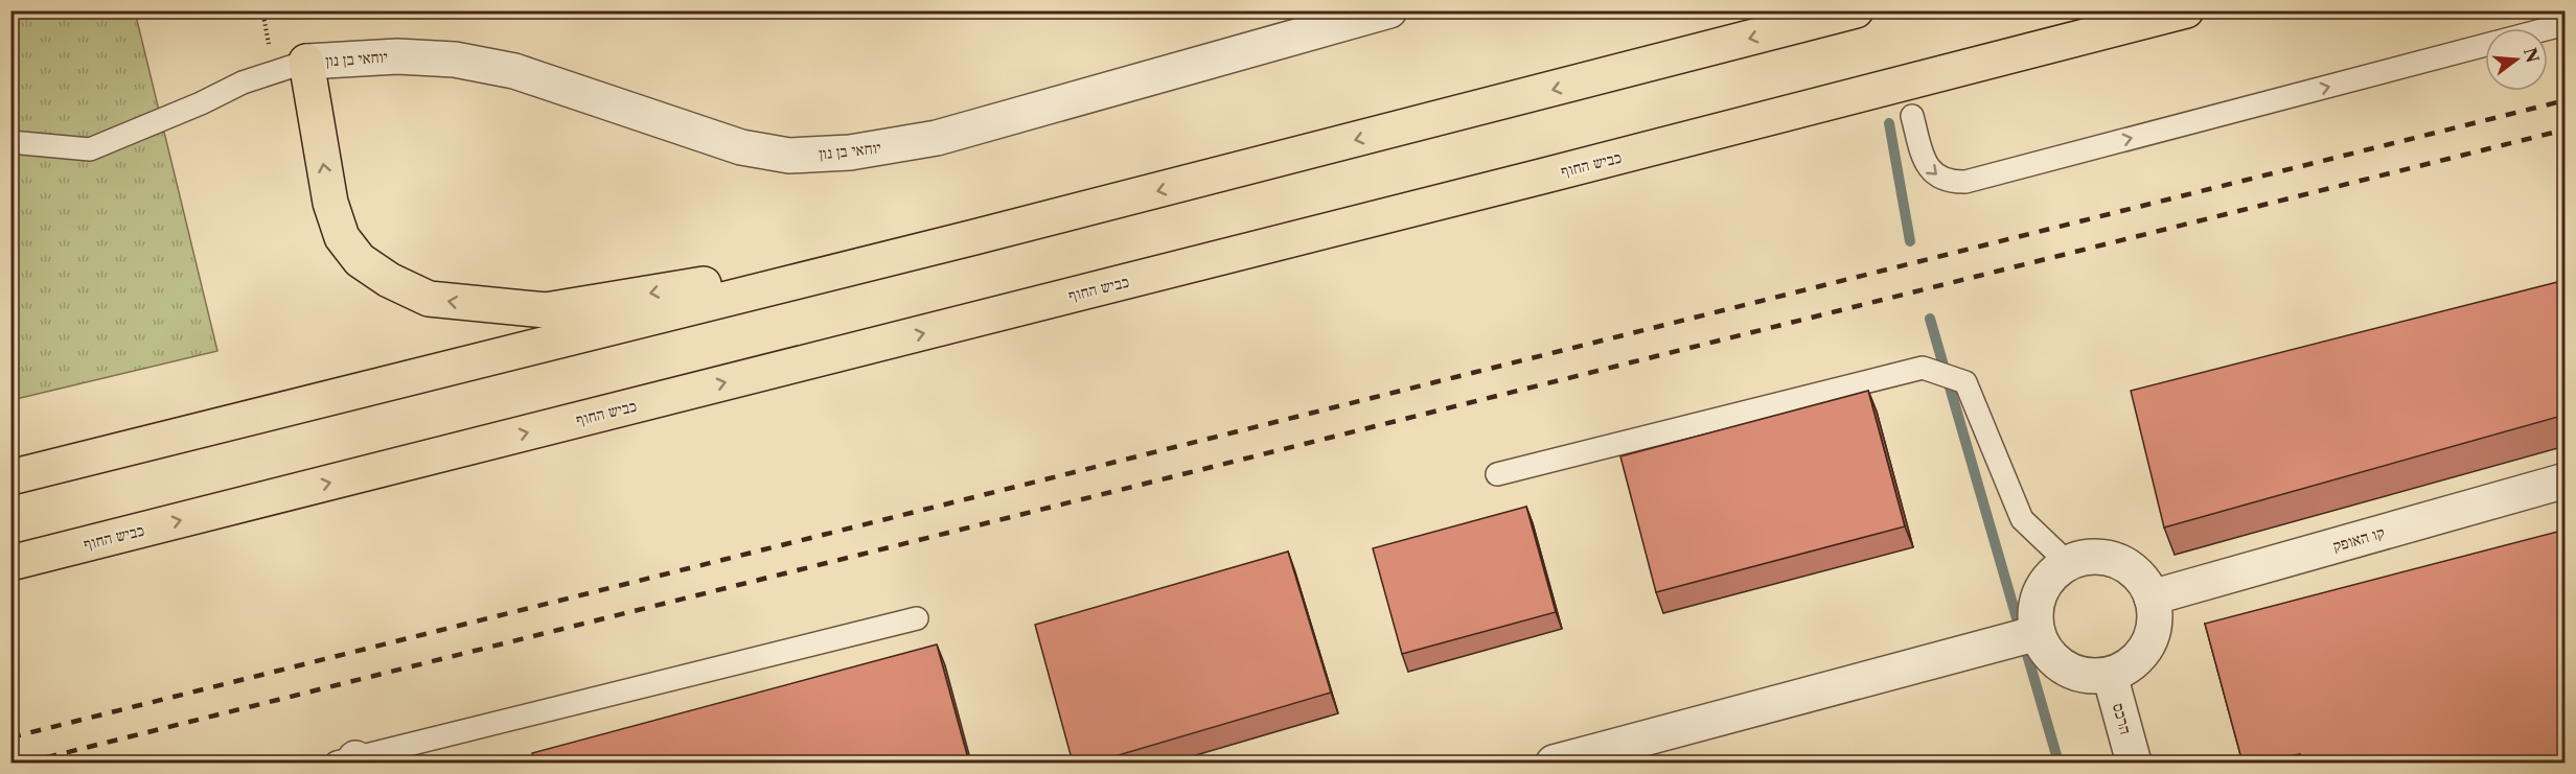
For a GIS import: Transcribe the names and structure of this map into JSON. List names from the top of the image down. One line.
{"streets":{"highway":["כביש החוף"],"street":["יוחאי בן נון","קו האופק","הרכס"]},"crossings":[["קו האופק","הרכס"]],"north":"right"}
